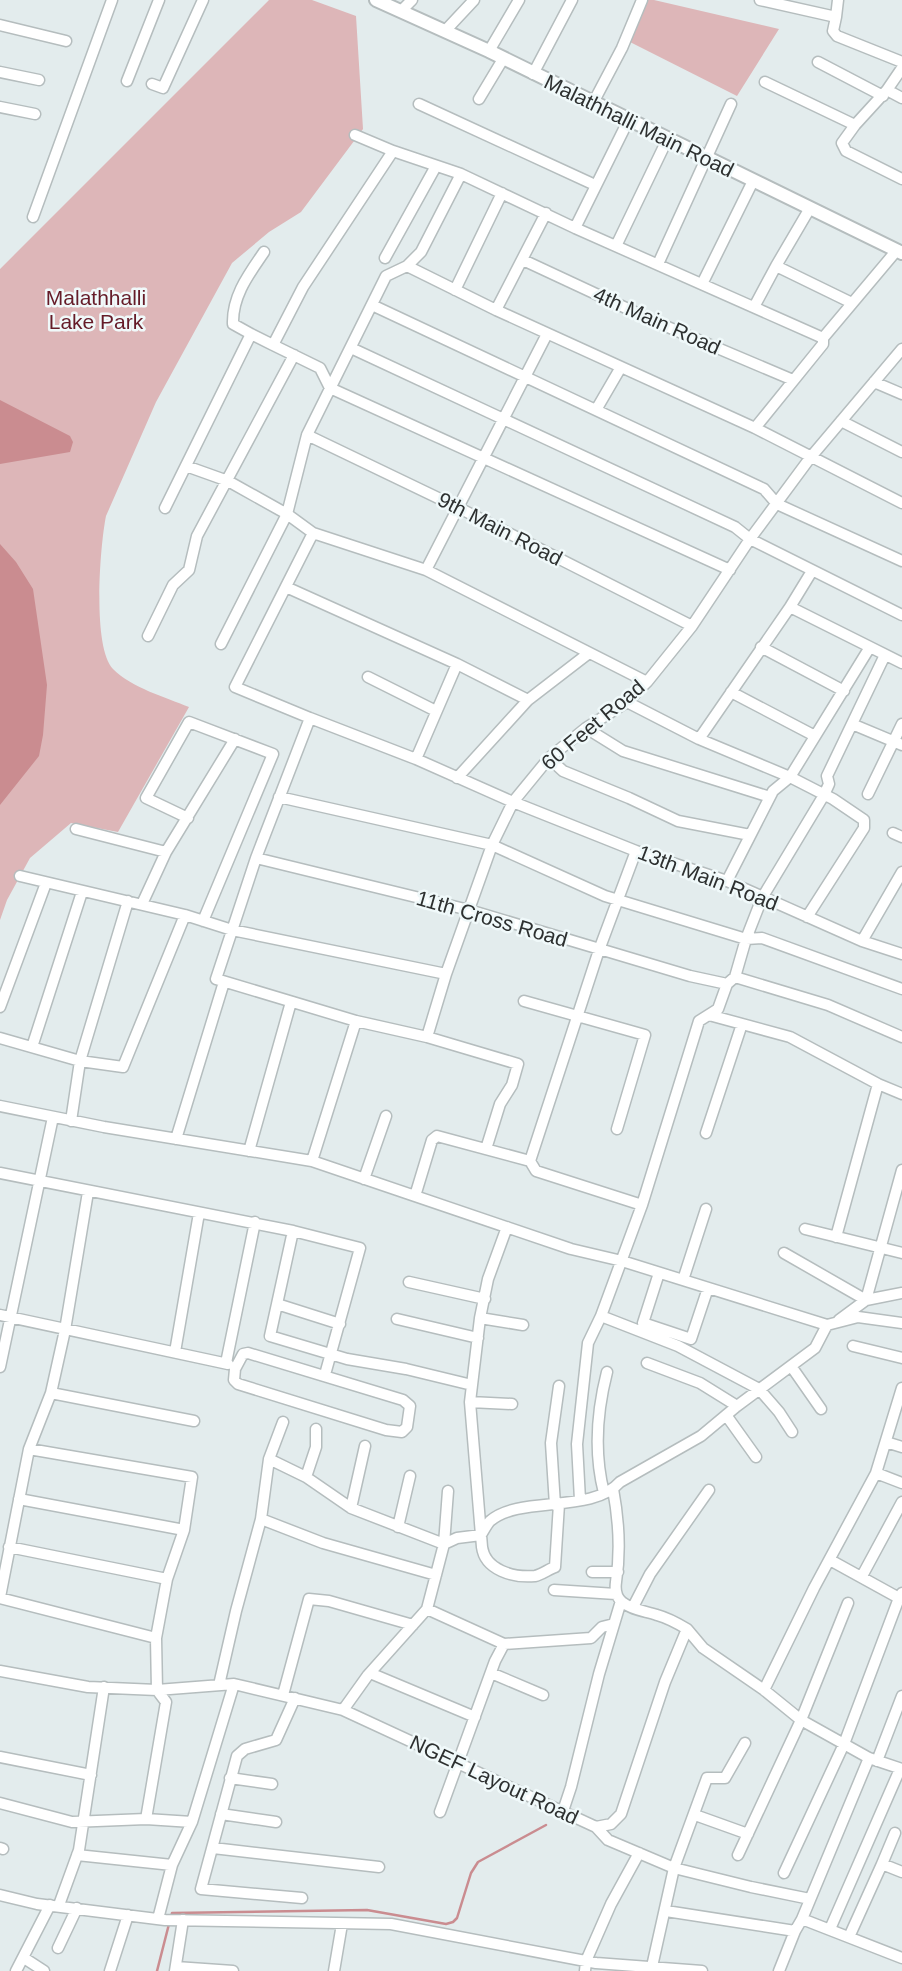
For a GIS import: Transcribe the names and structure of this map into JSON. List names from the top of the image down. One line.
{"streets":{"main road":["Malathhalli Main Road"],"street":["4th Main Road","9th Main Road","60 Feet Road","13th Main Road","11th Cross Road","NGEF Layout Road"]},"crossings":[["9th Main Road","60 Feet Road"],["60 Feet Road","13th Main Road"],["60 Feet Road","11th Cross Road"]],"parks":["Malathhalli Lake Park"]}
